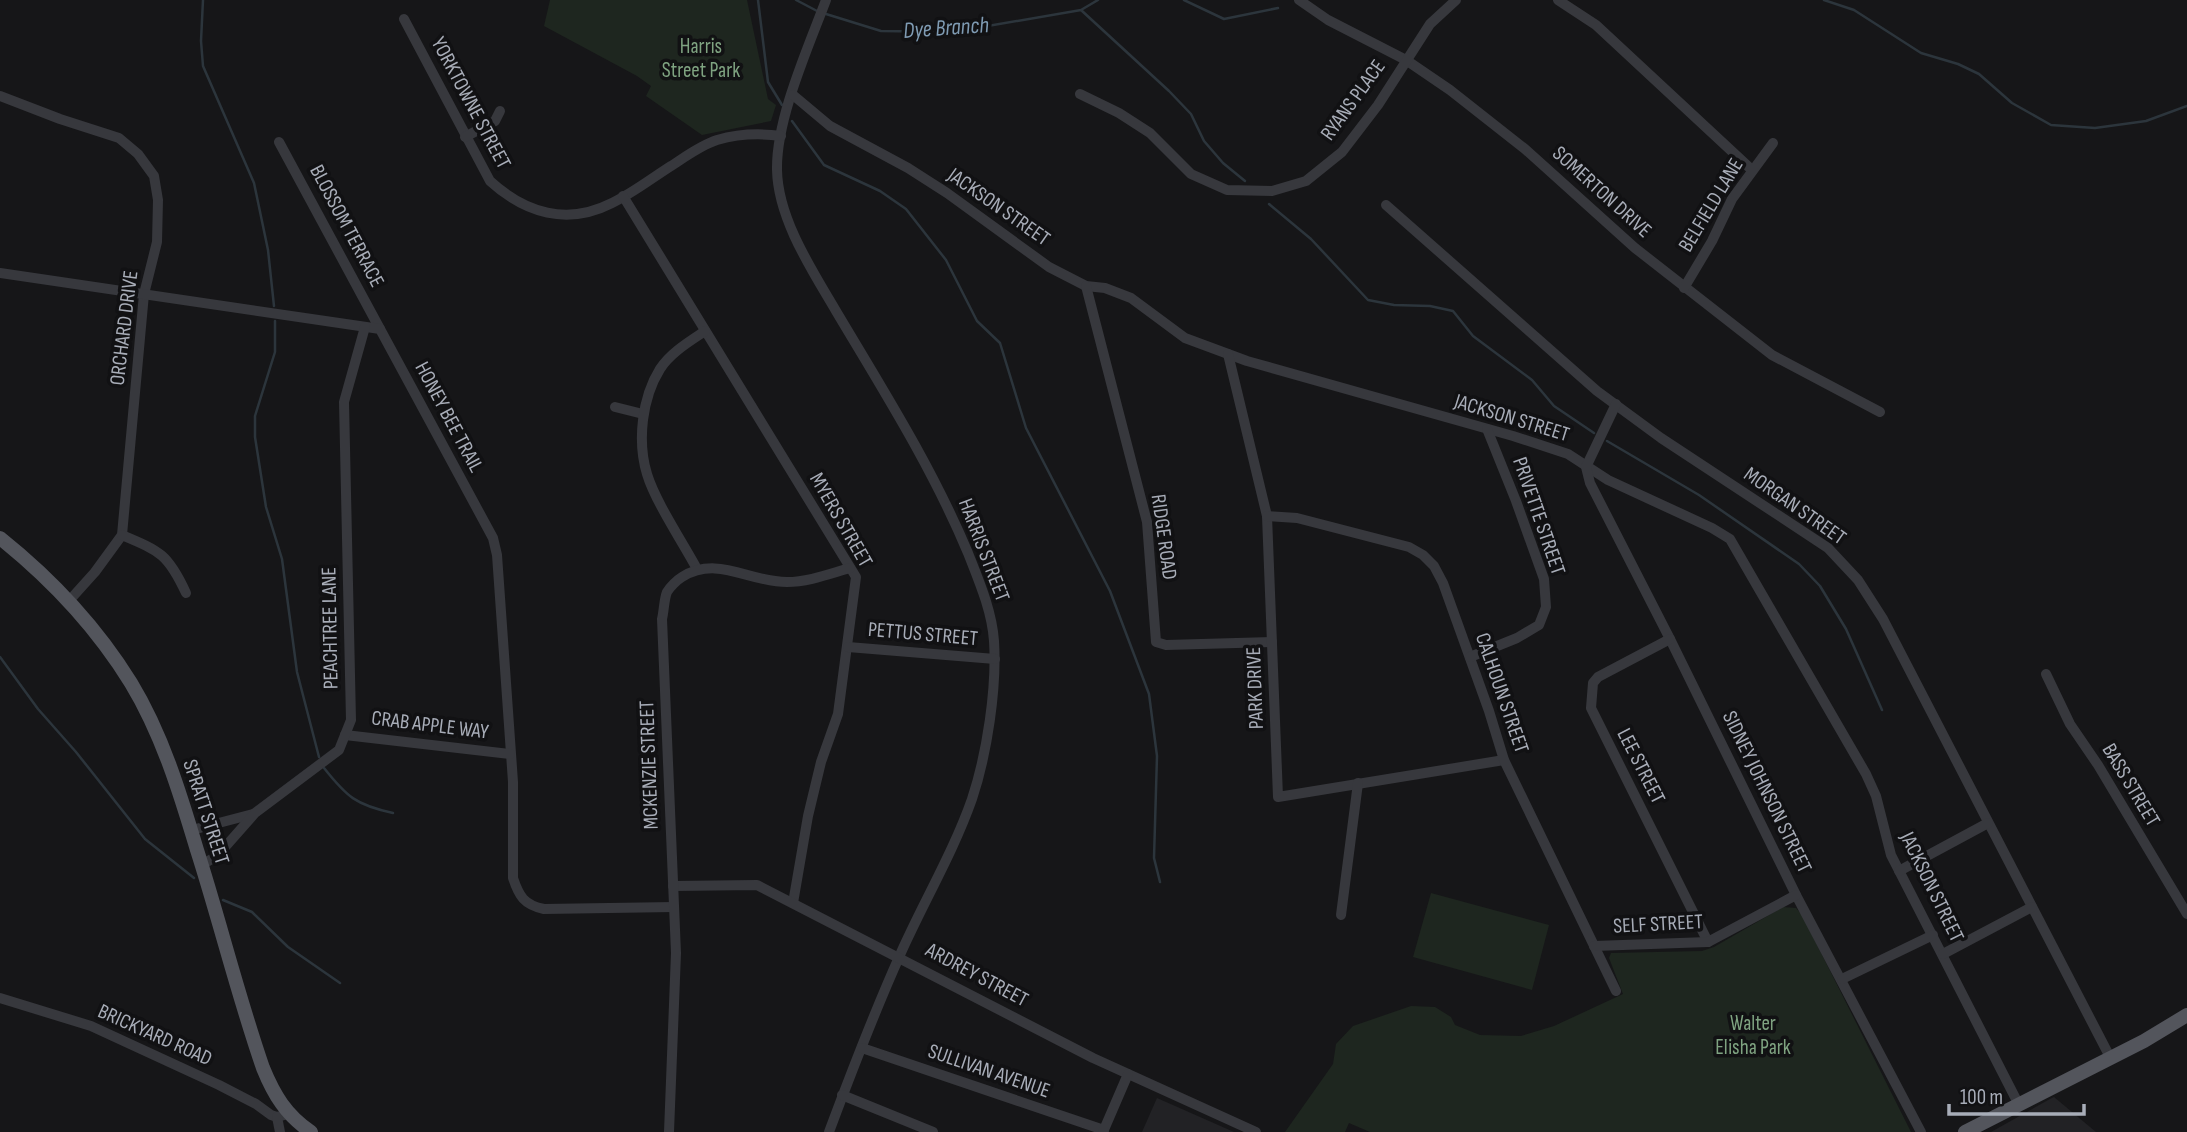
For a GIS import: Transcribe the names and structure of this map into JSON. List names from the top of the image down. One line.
{"streets":{"main road":["SPRATT STREET"],"street":["RYANS PLACE","YORKTOWNE STREET","SOMERTON DRIVE","BELFIELD LANE","JACKSON STREET","BLOSSOM TERRACE","ORCHARD DRIVE","HONEY BEE TRAIL","MORGAN STREET","PRIVETTE STREET","MYERS STREET","RIDGE ROAD","HARRIS STREET","PEACHTREE LANE","PETTUS STREET","PARK DRIVE","CALHOUN STREET","CRAB APPLE WAY","MCKENZIE STREET","LEE STREET","BASS STREET","SIDNEY JOHNSON STREET","SELF STREET","ARDREY STREET","BRICKYARD ROAD","SULLIVAN AVENUE"]},"crossings":[["RYANS PLACE","SOMERTON DRIVE"],["YORKTOWNE STREET","MYERS STREET"],["YORKTOWNE STREET","HARRIS STREET"],["SOMERTON DRIVE","BELFIELD LANE"],["JACKSON STREET","PRIVETTE STREET"],["JACKSON STREET","RIDGE ROAD"],["JACKSON STREET","HARRIS STREET"],["JACKSON STREET","PARK DRIVE"],["JACKSON STREET","SIDNEY JOHNSON STREET"],["BLOSSOM TERRACE","HONEY BEE TRAIL"],["HONEY BEE TRAIL","CRAB APPLE WAY"],["HONEY BEE TRAIL","MCKENZIE STREET"],["PRIVETTE STREET","CALHOUN STREET"],["MYERS STREET","PETTUS STREET"],["MYERS STREET","ARDREY STREET"],["RIDGE ROAD","PARK DRIVE"],["HARRIS STREET","PETTUS STREET"],["HARRIS STREET","ARDREY STREET"],["HARRIS STREET","SULLIVAN AVENUE"],["PEACHTREE LANE","CRAB APPLE WAY"],["PEACHTREE LANE","SPRATT STREET"],["PARK DRIVE","CALHOUN STREET"],["CALHOUN STREET","SELF STREET"],["MCKENZIE STREET","ARDREY STREET"],["LEE STREET","SIDNEY JOHNSON STREET"],["LEE STREET","SELF STREET"],["SIDNEY JOHNSON STREET","SELF STREET"],["SPRATT STREET","BRICKYARD ROAD"]],"water":["Dye Branch"],"parks":["Harris Street Park","Walter Elisha Park"],"scale_bar":"100 m"}
